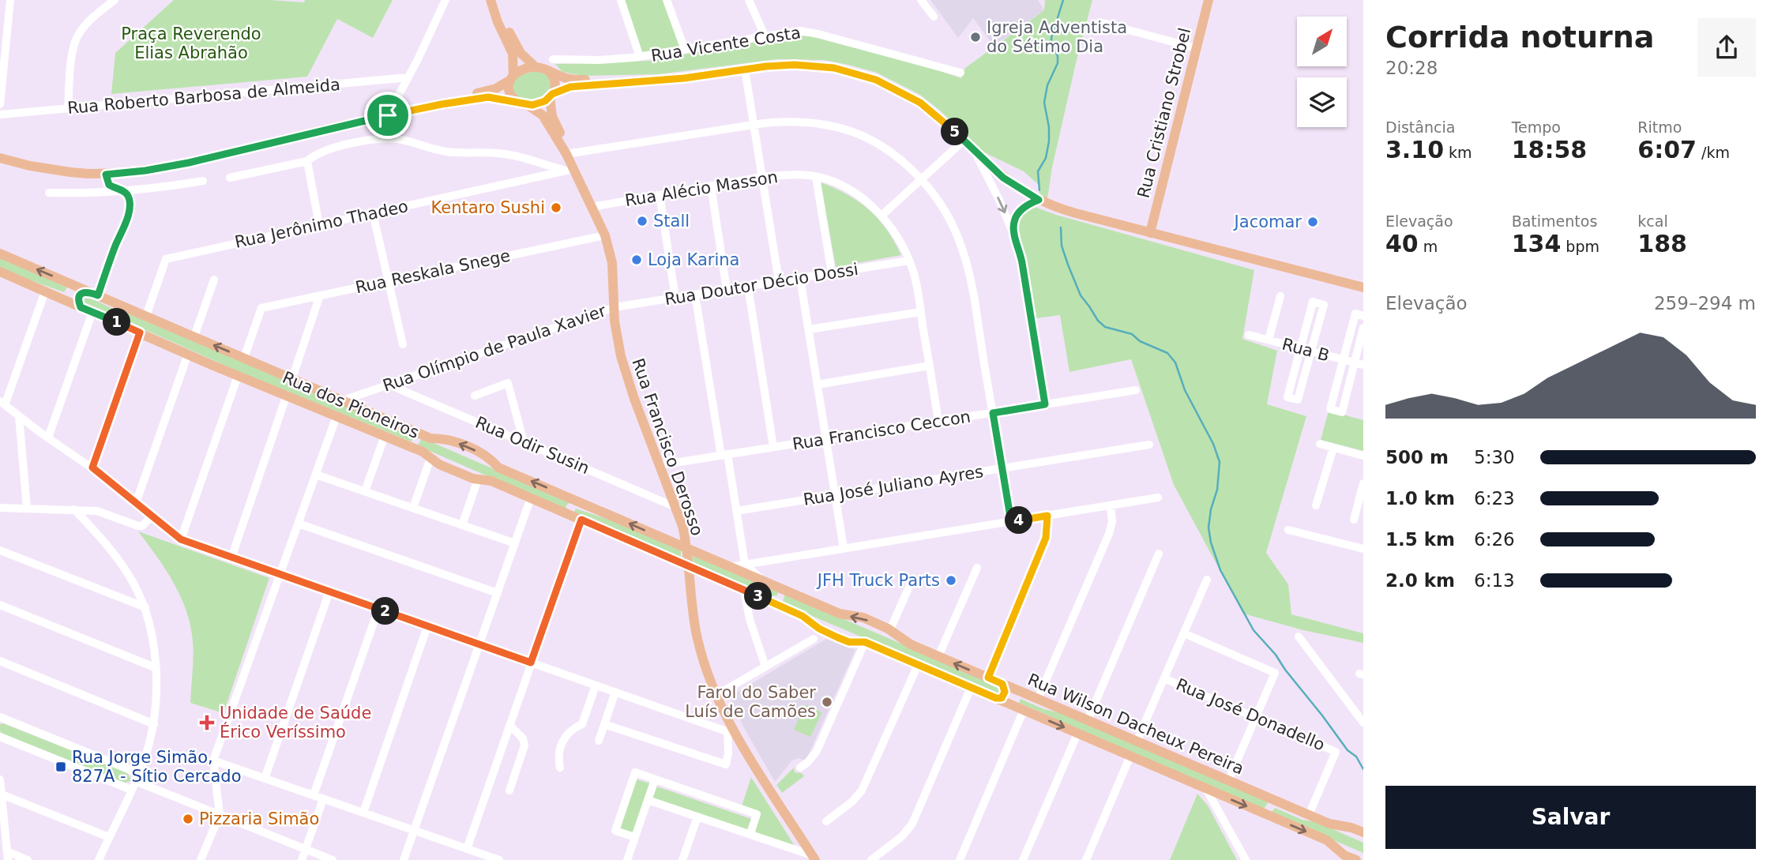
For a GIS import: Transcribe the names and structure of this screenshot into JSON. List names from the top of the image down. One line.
{"streets":{"main road":["Rua Cristiano Strobel","Rua dos Pioneiros","Rua Francisco Derosso","Rua Wilson Dacheux Pereira"],"street":["Rua Vicente Costa","Rua Roberto Barbosa de Almeida","Rua Alécio Masson","Rua Jerônimo Thadeo","Rua Reskala Snege","Rua Doutor Décio Dossi","Rua Olímpio de Paula Xavier","Rua B","Rua Francisco Ceccon","Rua Odir Susin","Rua José Juliano Ayres","Rua José Donadello"]},"crossings":[["Rua Alécio Masson","Rua Doutor Décio Dossi"],["Rua Alécio Masson","Rua Francisco Ceccon"],["Rua Alécio Masson","Rua Francisco Derosso"],["Rua Jerônimo Thadeo","Rua dos Pioneiros"],["Rua Jerônimo Thadeo","Rua Francisco Derosso"],["Rua Reskala Snege","Rua dos Pioneiros"],["Rua Reskala Snege","Rua Francisco Derosso"],["Rua Doutor Décio Dossi","Rua Olímpio de Paula Xavier"],["Rua Doutor Décio Dossi","Rua Francisco Derosso"],["Rua Olímpio de Paula Xavier","Rua dos Pioneiros"],["Rua Olímpio de Paula Xavier","Rua Odir Susin"],["Rua Olímpio de Paula Xavier","Rua Francisco Derosso"],["Rua dos Pioneiros","Rua Francisco Derosso"],["Rua dos Pioneiros","Rua Wilson Dacheux Pereira"],["Rua Francisco Ceccon","Rua Francisco Derosso"],["Rua Odir Susin","Rua Francisco Derosso"],["Rua Francisco Derosso","Rua Wilson Dacheux Pereira"],["Rua José Donadello","Rua Wilson Dacheux Pereira"]],"parks":["Praça Reverendo Elias Abrahão"],"places":{"other":["Igreja Adventista do Sétimo Dia","Kentaro Sushi","Stall","Jacomar","Loja Karina","JFH Truck Parts","Farol do Saber Luís de Camões","Pizzaria Simão"],"health":["Unidade de Saúde Érico Veríssimo"],"transit":["Rua Jorge Simão, 827A - Sítio Cercado"]},"north":"top right","page":{"heading":["Corrida noturna","20:28"],"stats":[["Distância","3.10 km"],["Tempo","18:58"],["Ritmo","6:07 /km"],["Elevação","40 m"],["Batimentos","134 bpm"],["kcal","188"]],"pins":["5","1","4","3","2"],"chart":["Elevação","259–294 m"],"list":[{"name":"500 m","note":"5:30"},{"name":"1.0 km","note":"6:23"},{"name":"1.5 km","note":"6:26"},{"name":"2.0 km","note":"6:13"}],"buttons":"Salvar"}}
